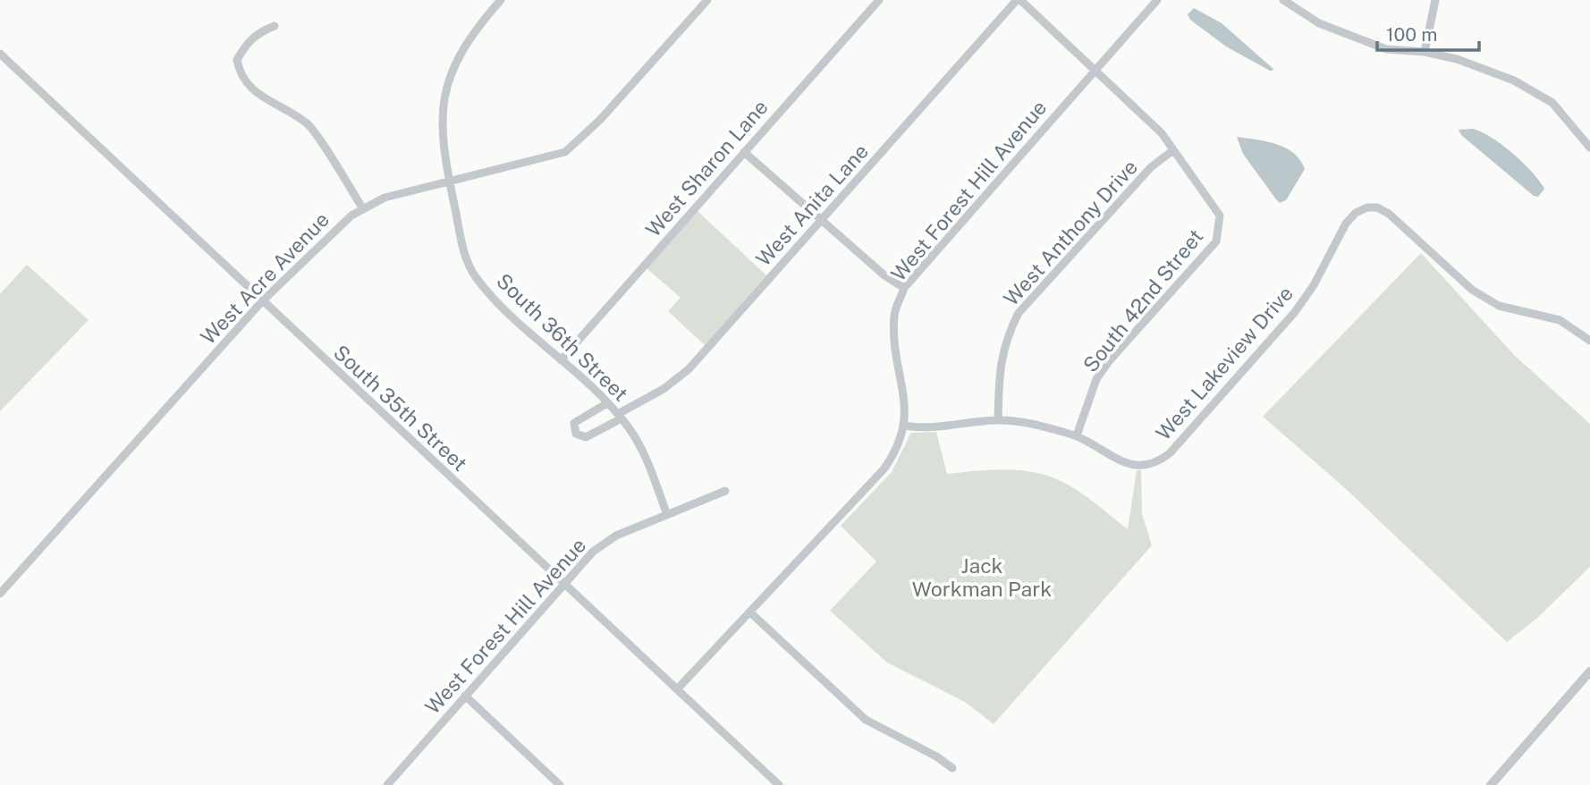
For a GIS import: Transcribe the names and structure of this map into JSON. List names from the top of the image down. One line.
{"streets":{"street":["West Sharon Lane","West Forest Hill Avenue","West Anita Lane","West Anthony Drive","West Acre Avenue","South 42nd Street","South 36th Street","West Lakeview Drive","South 35th Street"]},"crossings":[["West Sharon Lane","South 36th Street"],["West Forest Hill Avenue","South 42nd Street"],["West Forest Hill Avenue","South 36th Street"],["West Forest Hill Avenue","South 35th Street"],["West Anita Lane","South 42nd Street"],["West Anita Lane","South 36th Street"],["West Anthony Drive","South 42nd Street"],["West Acre Avenue","South 36th Street"],["West Acre Avenue","South 35th Street"],["South 42nd Street","West Lakeview Drive"]],"parks":["Jack Workman Park"],"scale_bar":"100 m"}
